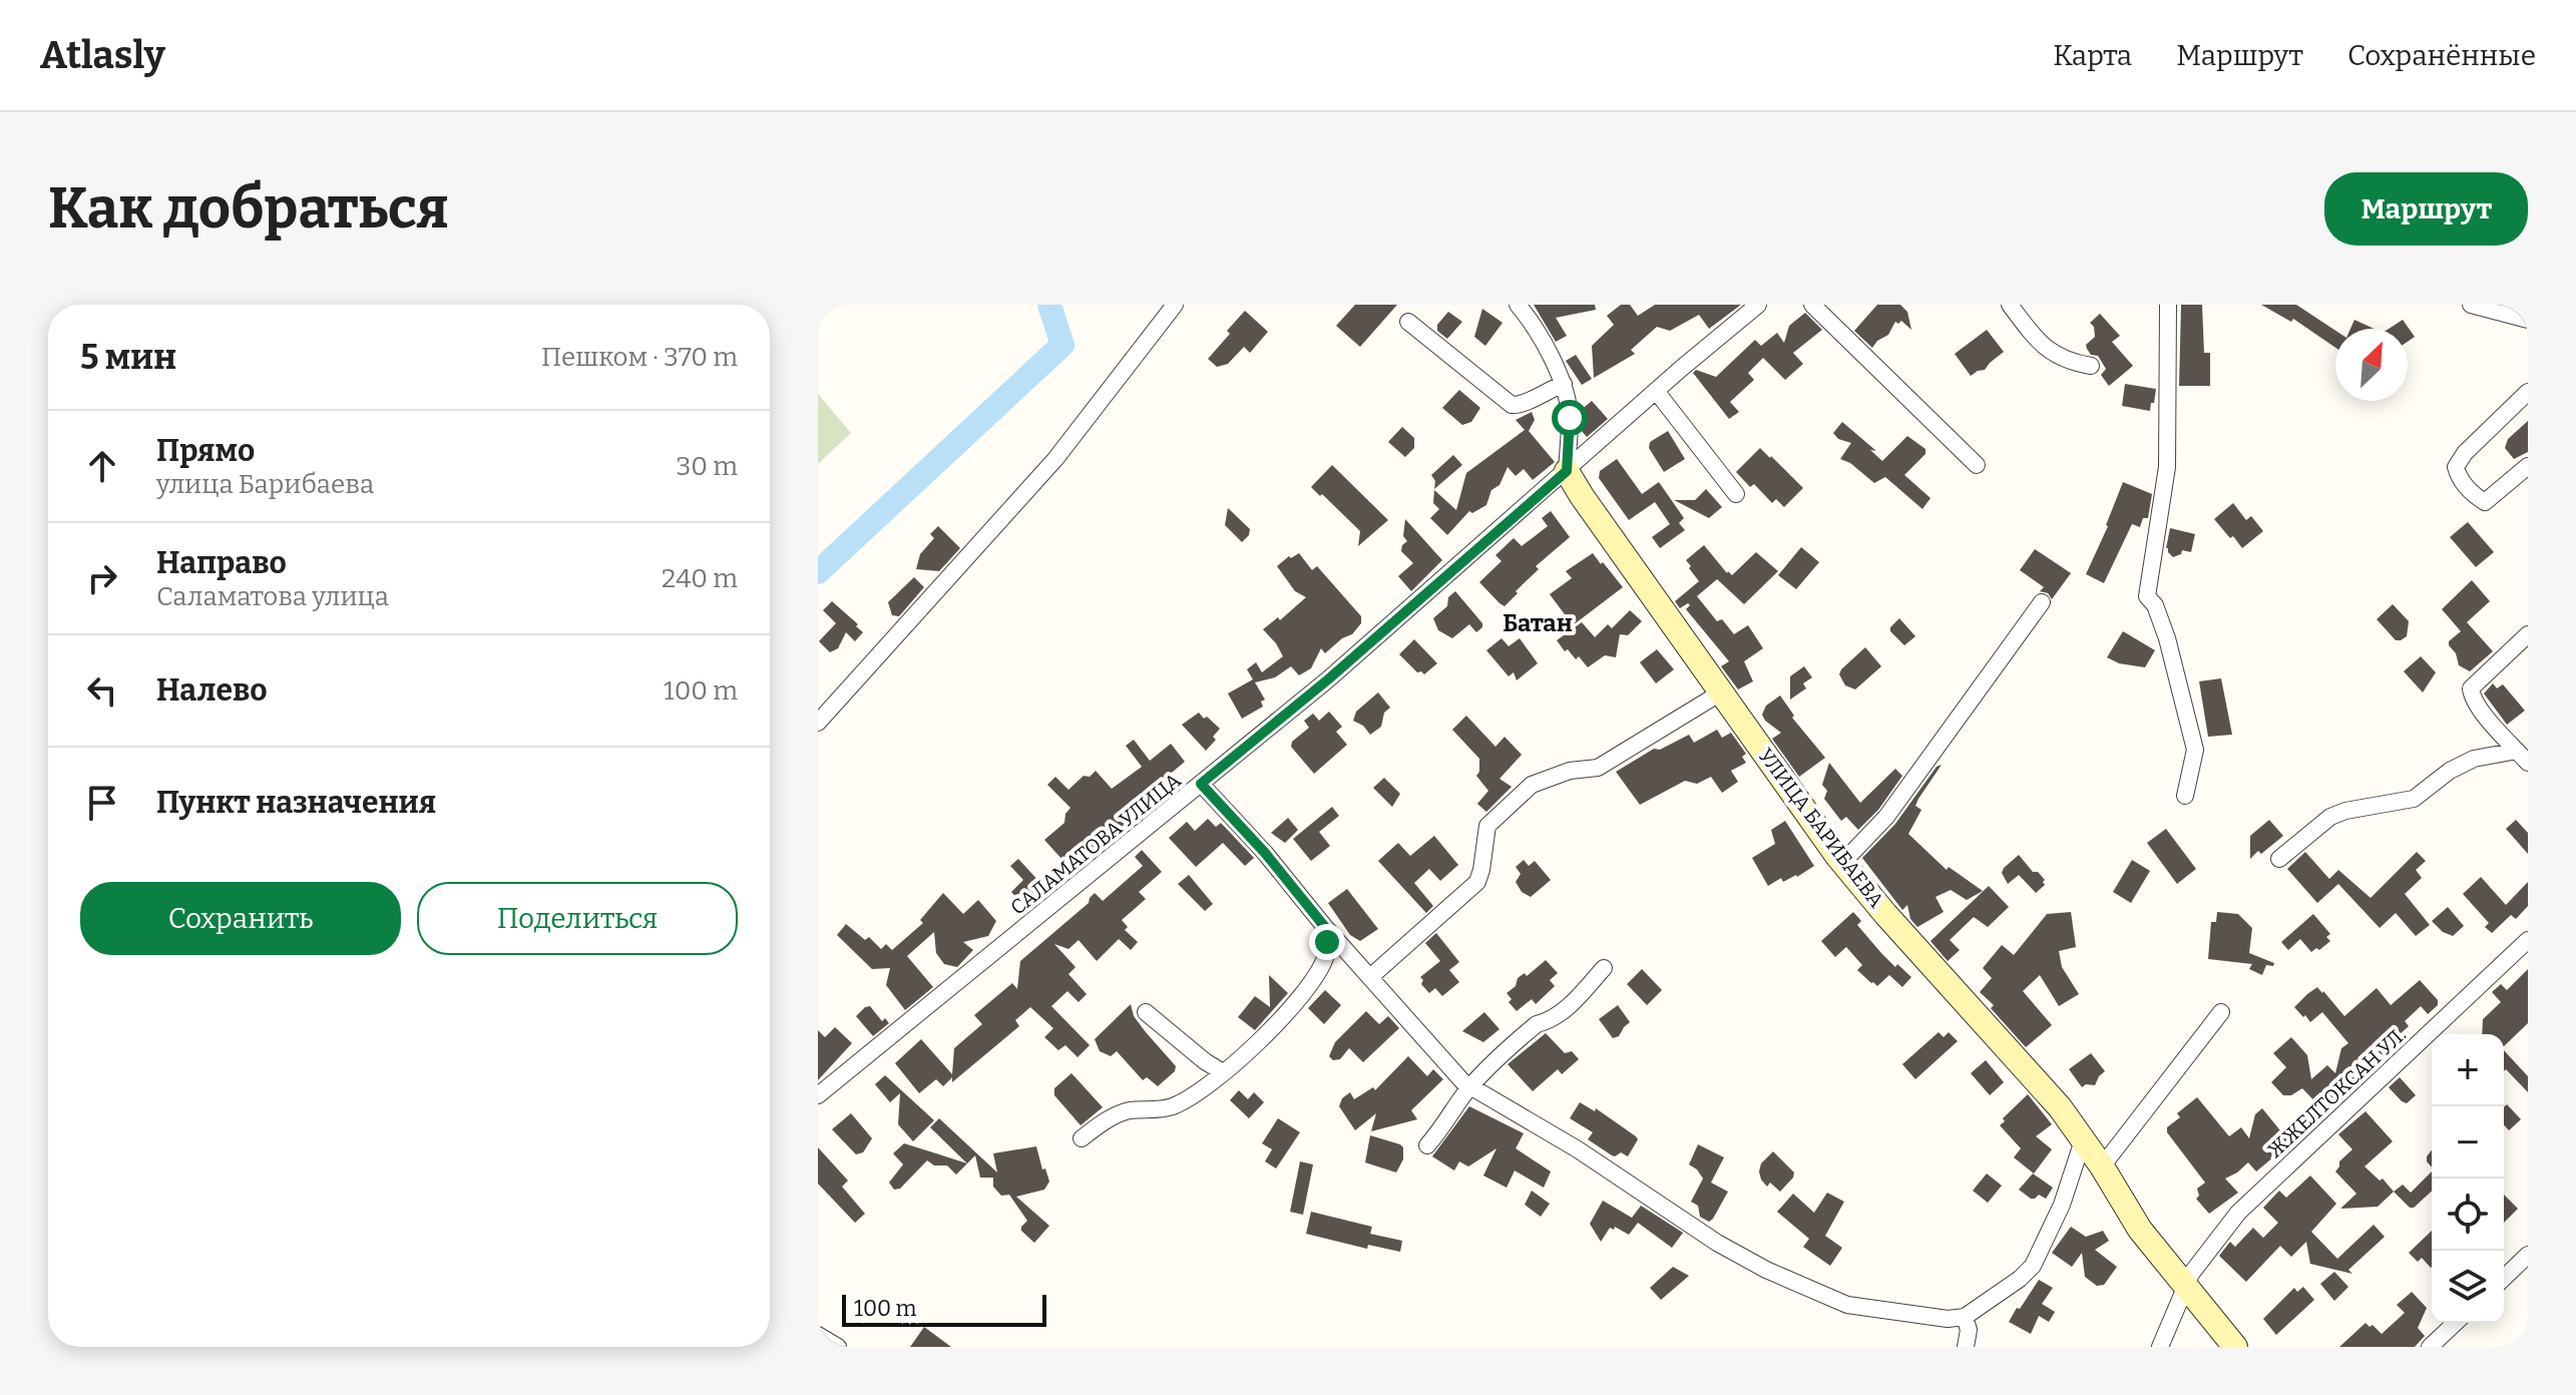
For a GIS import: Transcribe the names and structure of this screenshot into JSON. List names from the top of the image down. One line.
{"streets":{"street":["УЛИЦА БАРИБАЕВА","САЛАМАТОВА УЛИЦА","ЖЖЕЛТОКСАН УЛ."]},"crossings":[["УЛИЦА БАРИБАЕВА","САЛАМАТОВА УЛИЦА"],["УЛИЦА БАРИБАЕВА","ЖЖЕЛТОКСАН УЛ."]],"districts":["Батан"],"scale_bar":"100 m","north":"top right","page":{"header":"Atlasly","nav":["Карта","Маршрут","Сохранённые"],"buttons":["Маршрут",["Сохранить","Поделиться"]],"title":"Как добраться","heading":["5 мин","Пешком · 370 m"],"list":[["Прямо","улица Барибаева","30 m"],["Направо","Саламатова улица","240 m"],["Налево","100 m"],"Пункт назначения"],"map_buttons":["+","−"],"scale":"100 m"}}
